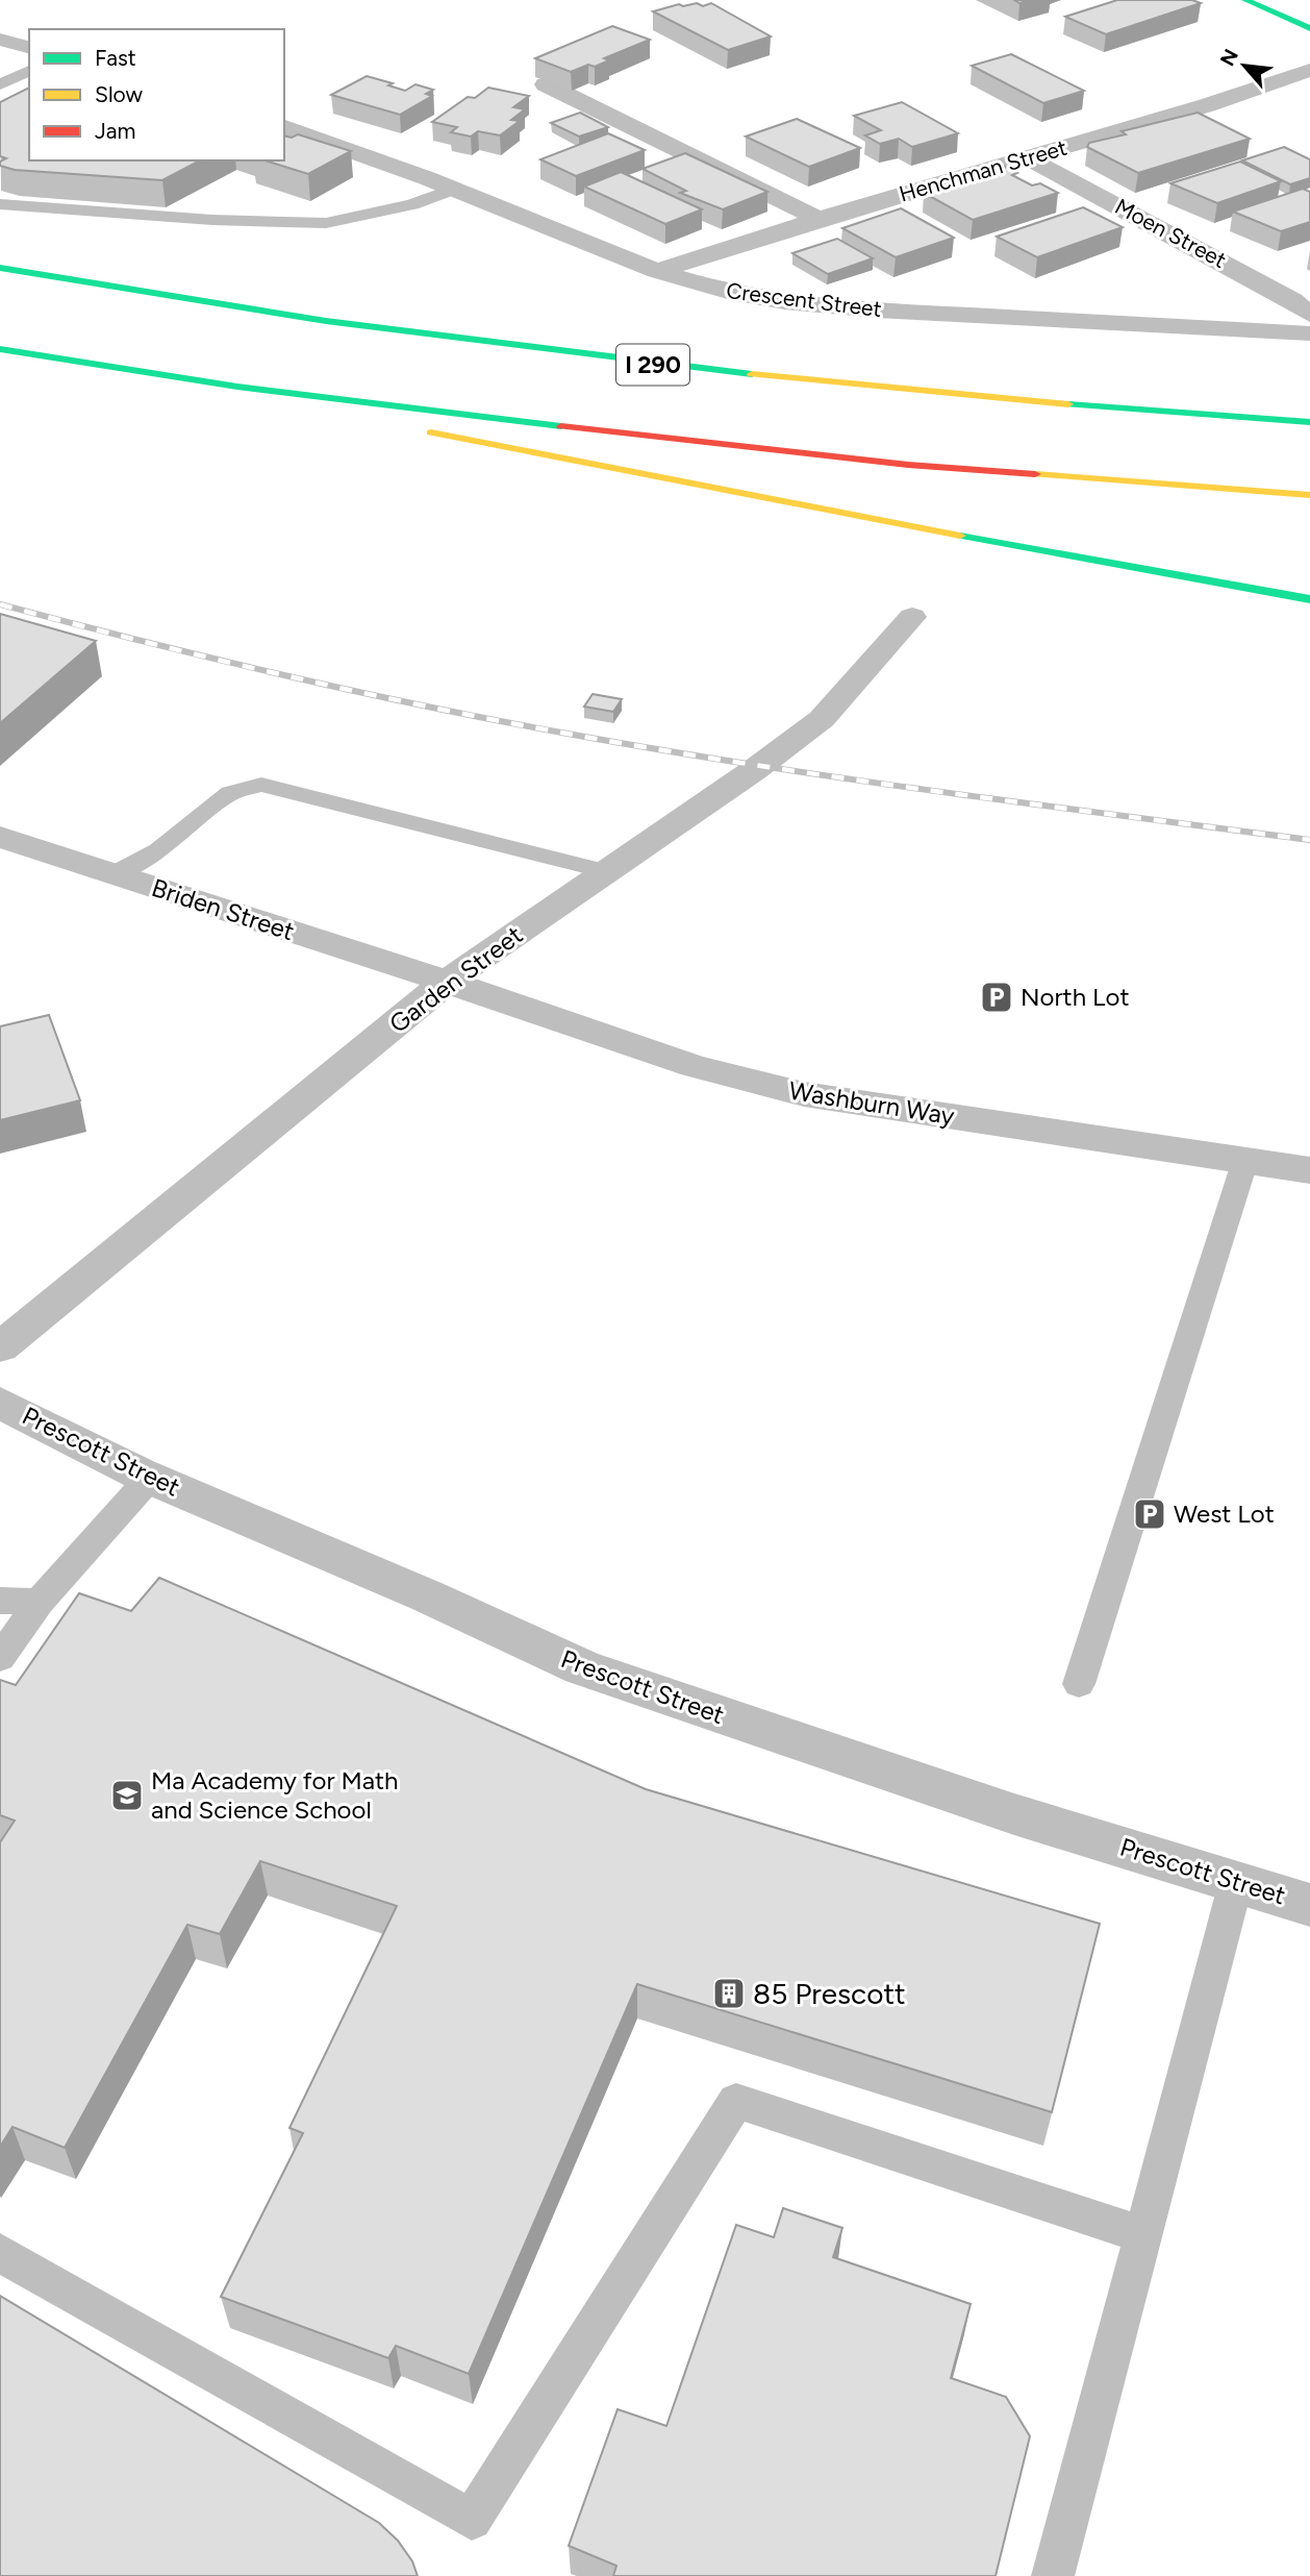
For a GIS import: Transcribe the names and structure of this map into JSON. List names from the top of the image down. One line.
{"streets":{"main road":["I 290"],"street":["Henchman Street","Moen Street","Crescent Street","Briden Street","Garden Street","Washburn Way","Prescott Street"]},"crossings":[["Henchman Street","Moen Street"],["Henchman Street","Crescent Street"],["Briden Street","Garden Street"],["Briden Street","Washburn Way"],["Garden Street","Washburn Way"]],"places":{"parking":["North Lot","West Lot"],"school or university":["Ma Academy for Math and Science School"],"building":["85 Prescott"]},"legend":["Fast","Slow","Jam"],"north":"top left"}
